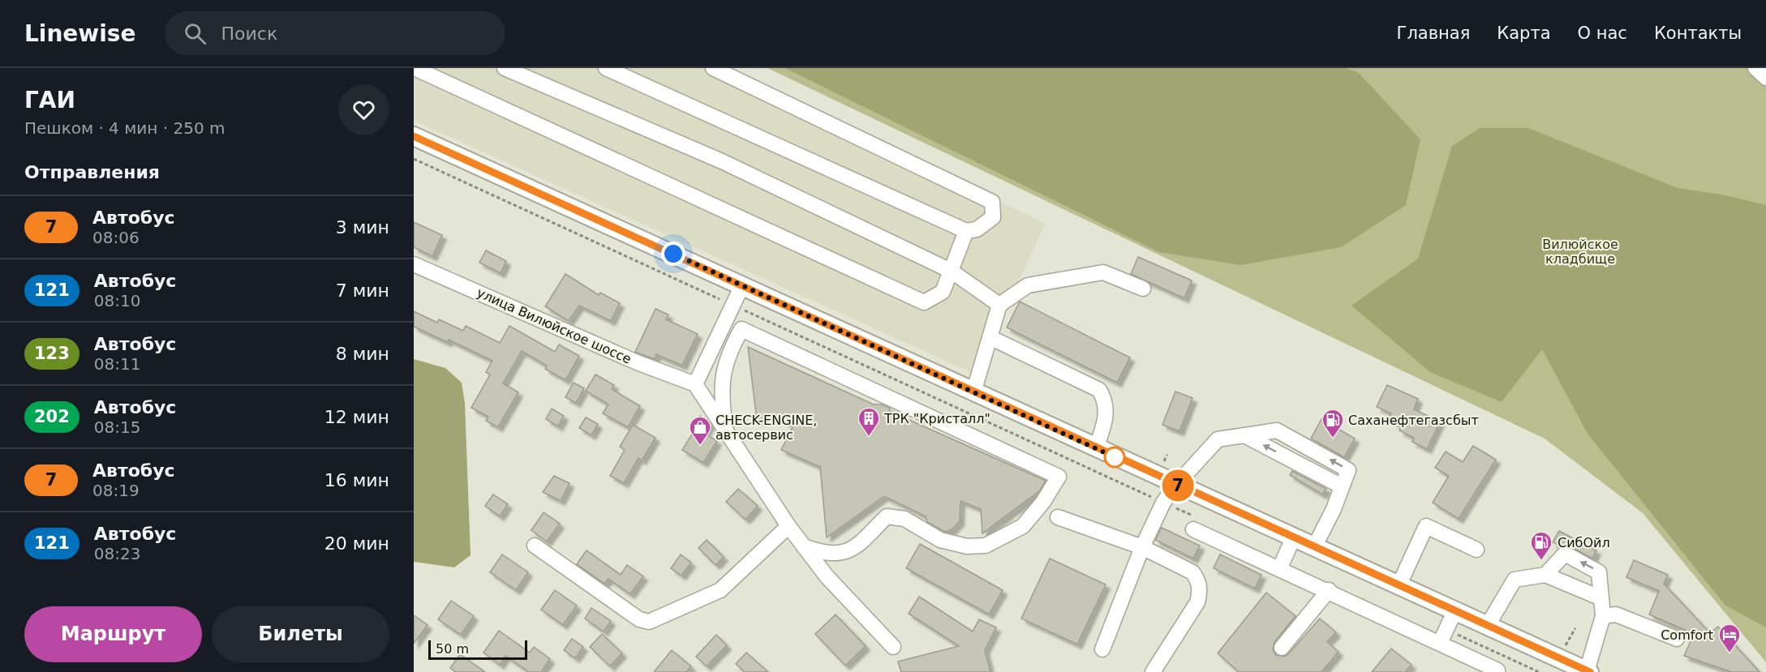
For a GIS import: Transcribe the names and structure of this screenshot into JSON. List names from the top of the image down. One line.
{"streets":{"street":["улица Вилюйское шоссе"]},"parks":["Вилюйское кладбище"],"places":{"building":["ТРК \"Кристалл\""],"fuel station":["Саханефтегазсбыт","СибОйл"],"shop":["CHECK-ENGINE, автосервис"],"hotel":["Comfort"]},"lines":["bus line 7"],"scale_bar":"50 m","page":{"header":"Linewise","search":"Поиск","nav":["Главная","Карта","О нас","Контакты"],"heading":[["ГАИ","Пешком · 4 мин · 250 m"],"Отправления"],"on_map":"7","list":[{"mark":"7","name":"Автобус","note":"08:06","value":"3 мин"},{"mark":"121","name":"Автобус","note":"08:10","value":"7 мин"},{"mark":"123","name":"Автобус","note":"08:11","value":"8 мин"},{"mark":"202","name":"Автобус","note":"08:15","value":"12 мин"},{"mark":"7","name":"Автобус","note":"08:19","value":"16 мин"},{"mark":"121","name":"Автобус","note":"08:23","value":"20 мин"}],"buttons":["Маршрут","Билеты"],"scale":"50 m"}}
